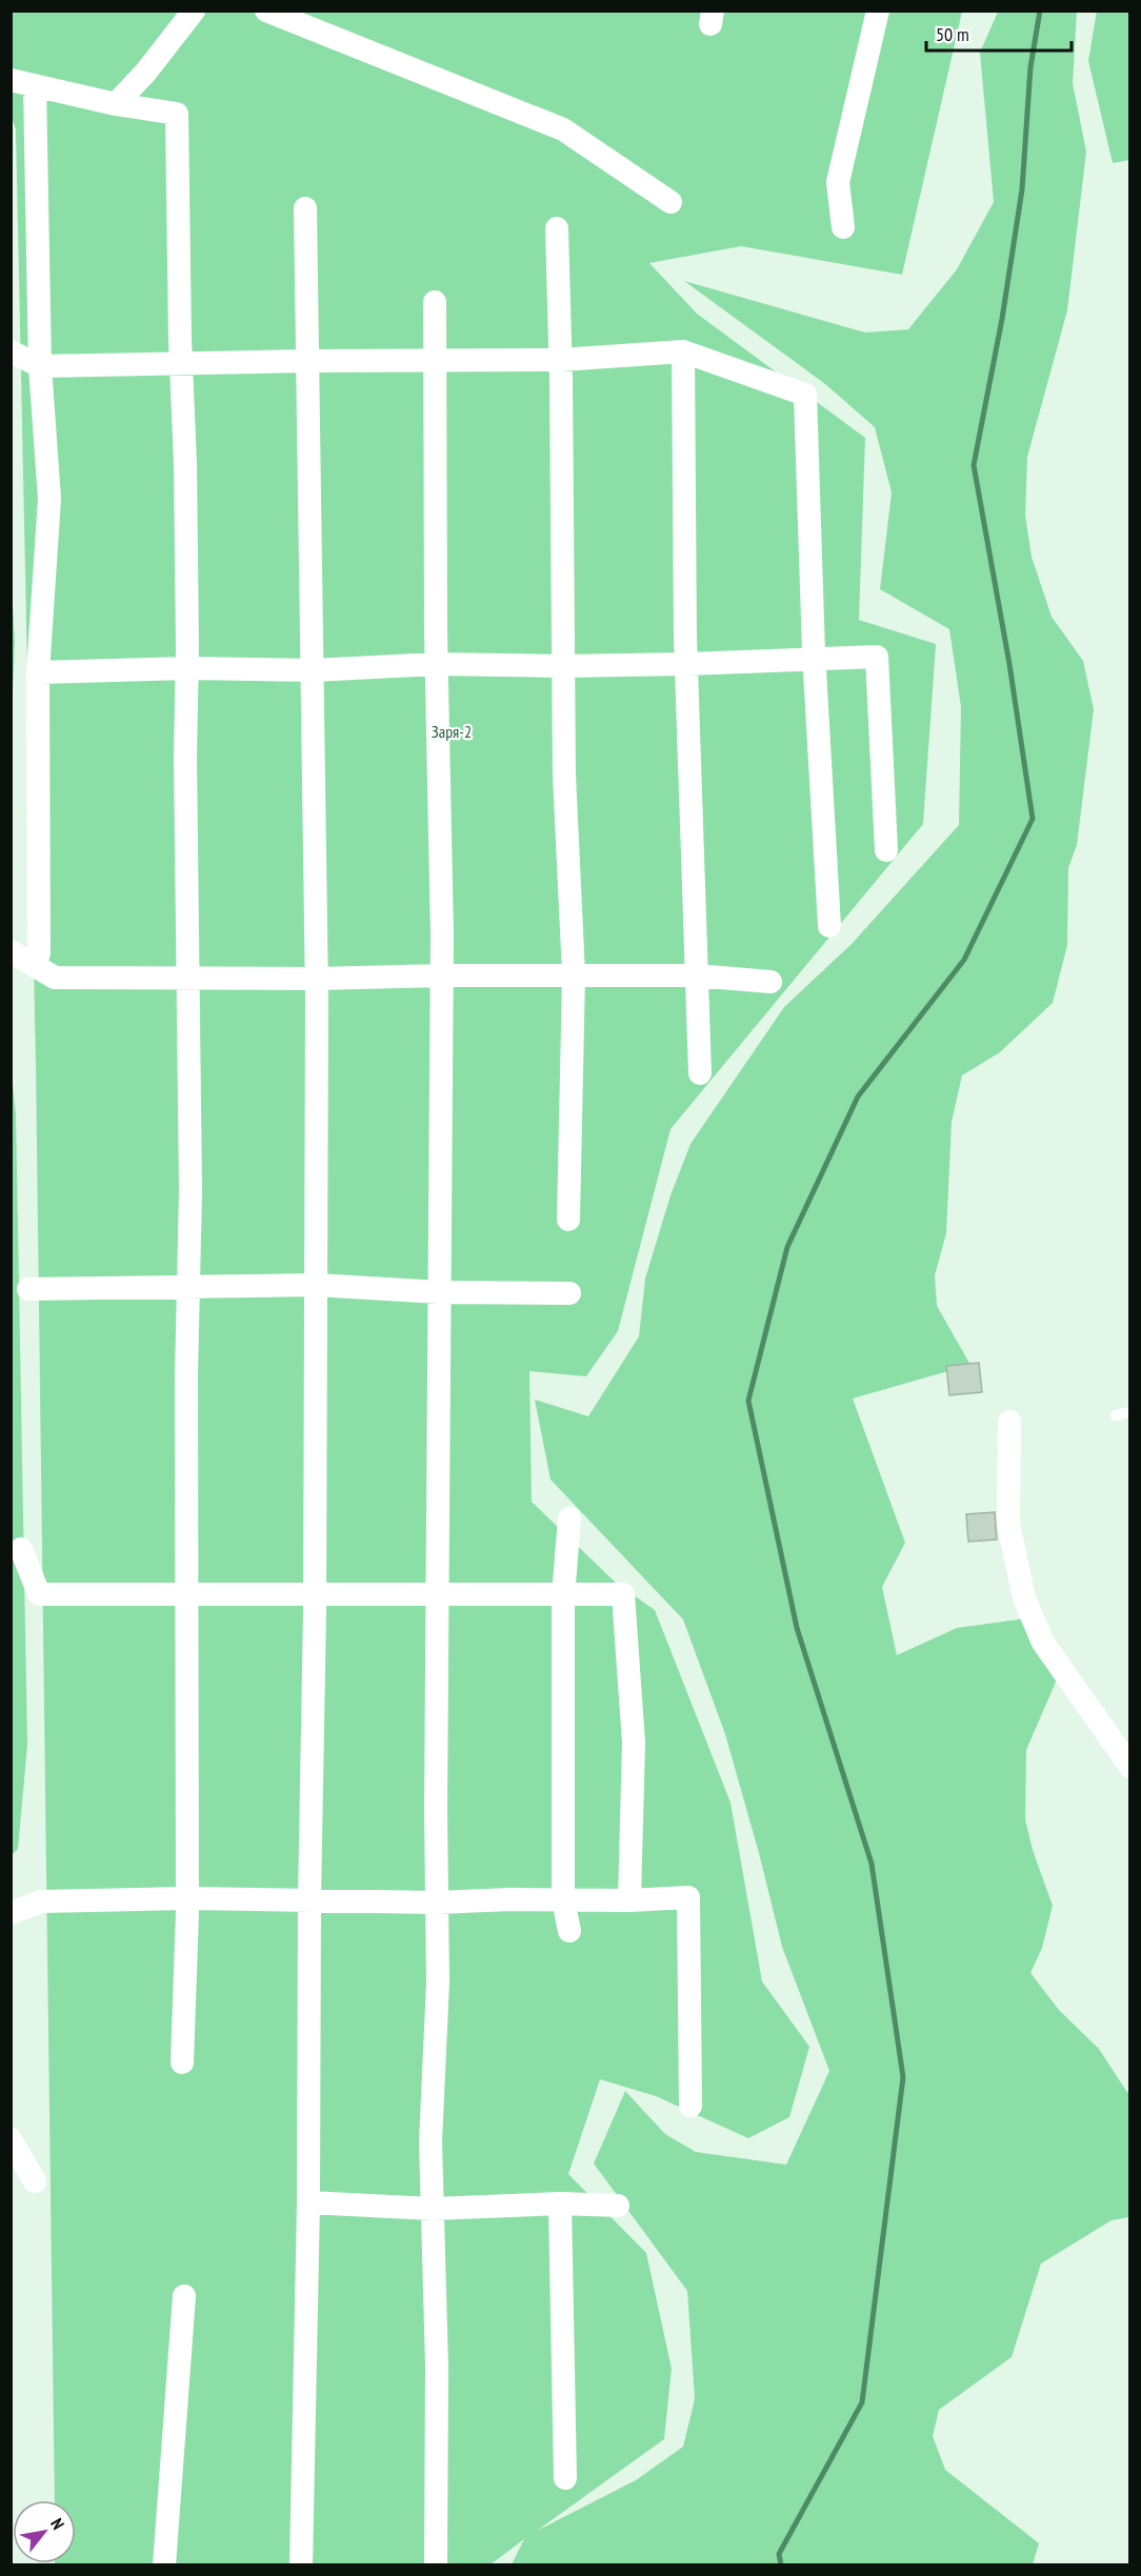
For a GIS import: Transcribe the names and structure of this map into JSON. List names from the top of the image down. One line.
{"parks":["Заря-2"],"scale_bar":"50 m","north":"top right"}
